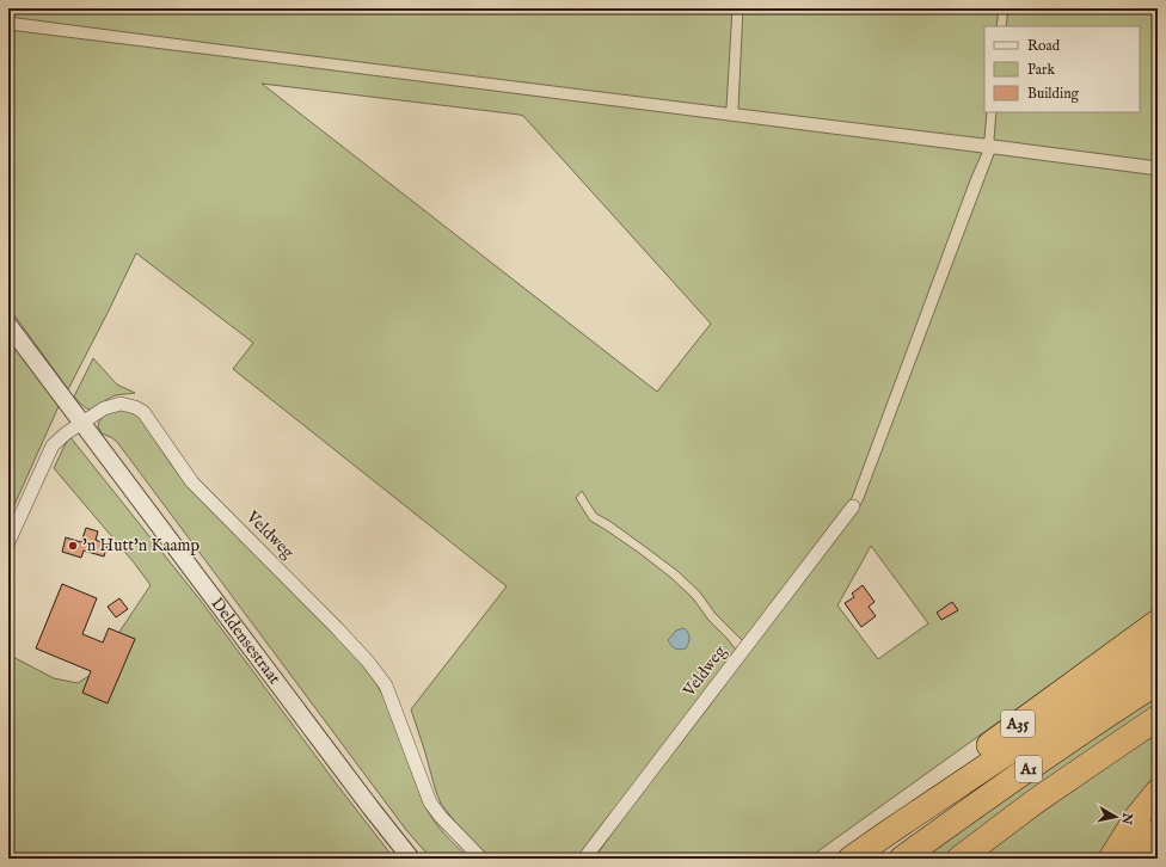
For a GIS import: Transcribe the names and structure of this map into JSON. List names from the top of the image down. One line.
{"streets":{"highway":["A35","A1"],"street":["Veldweg","Deldensestraat"]},"crossings":[["Veldweg","Deldensestraat"]],"places":["'n Hutt'n Kaamp"],"legend":["Road","Park","Building"],"north":"right"}
